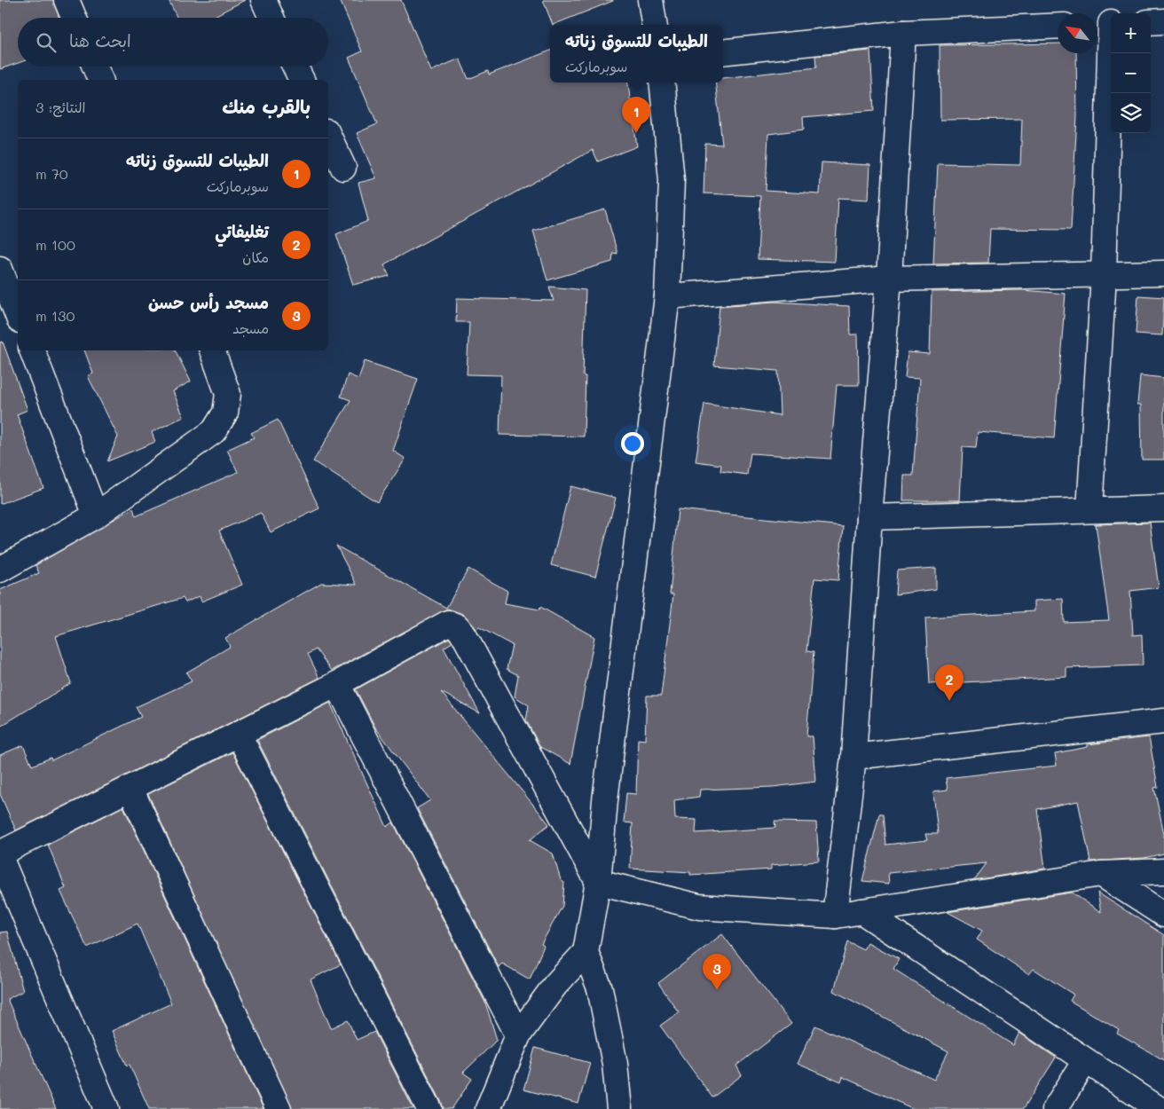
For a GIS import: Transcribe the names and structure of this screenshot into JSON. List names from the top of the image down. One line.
{"north":"top left","page":{"map_buttons":["+","−"],"search":"ابحث هنا","popup":["الطيبات للتسوق زناته","سوبرماركت"],"heading":["بالقرب منك","النتائج: 3"],"pins":["1","2","3"],"list":[{"mark":"1","name":"الطيبات للتسوق زناته","note":"سوبرماركت","value":"70 m"},{"mark":"2","name":"تغليفاتي","note":"مكان","value":"100 m"},{"mark":"3","name":"مسجد رأس حسن","note":"مسجد","value":"130 m"}]}}
